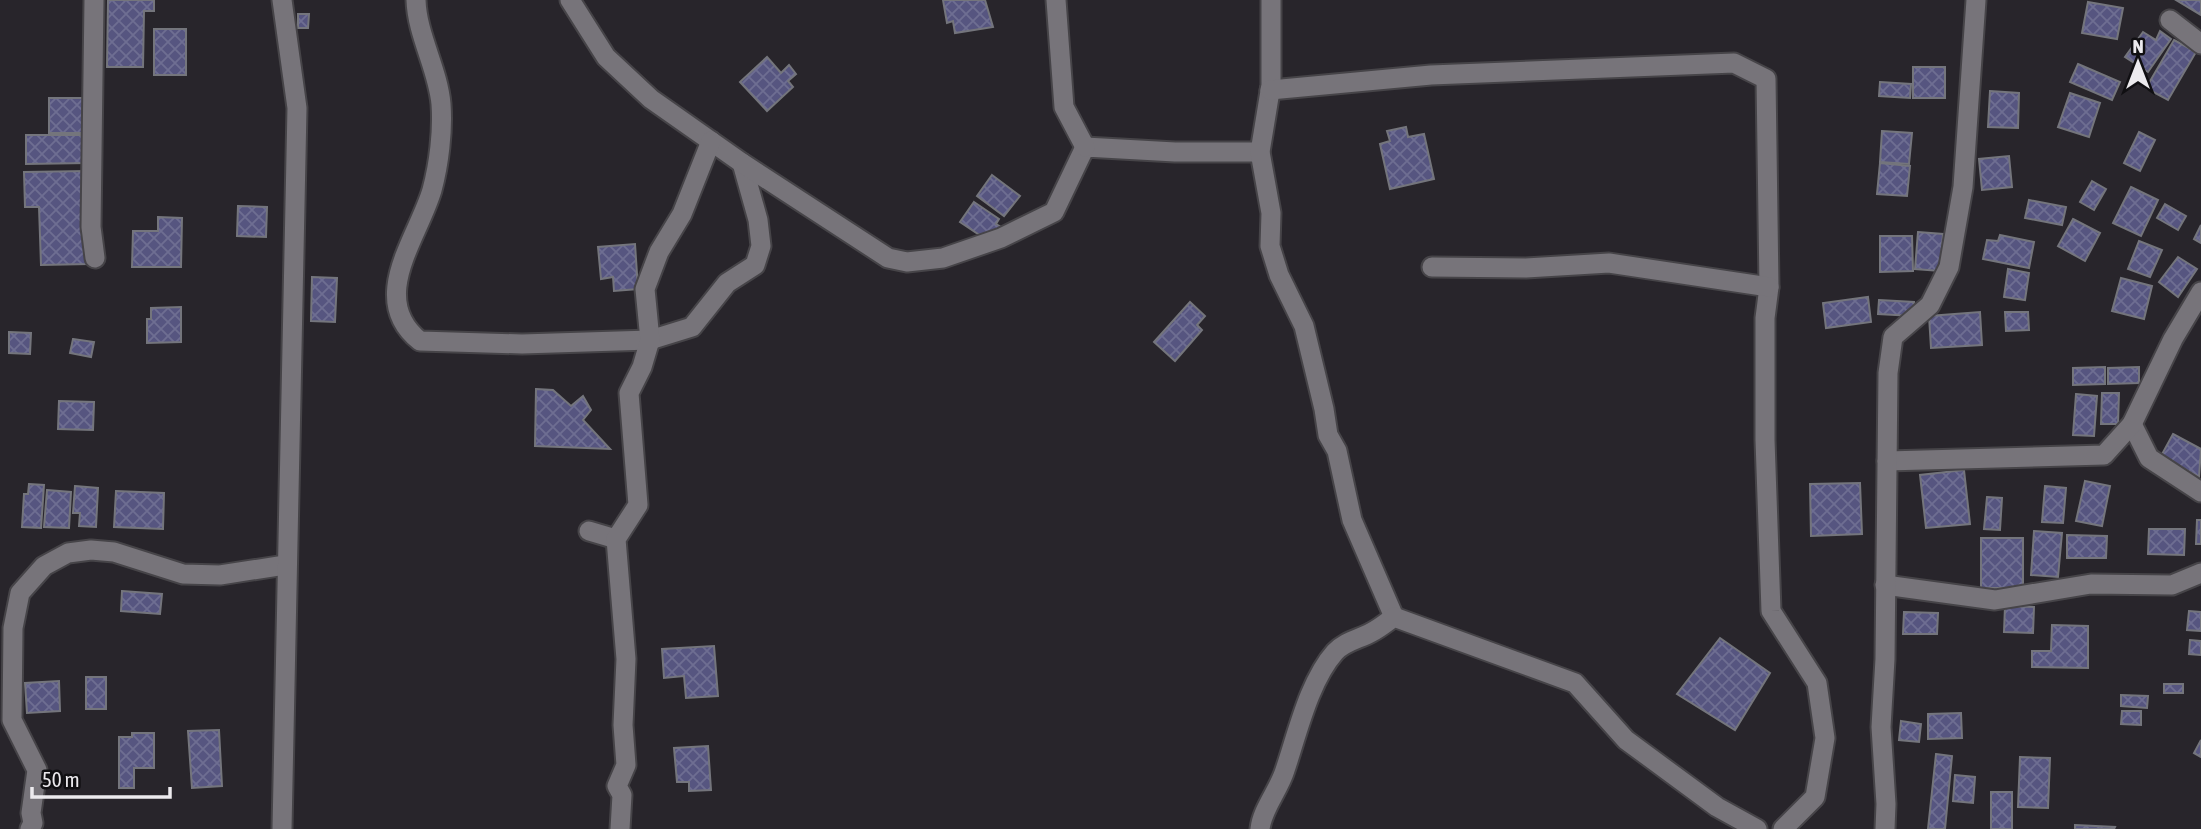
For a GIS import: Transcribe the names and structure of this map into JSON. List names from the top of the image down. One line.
{"scale_bar":"50 m","north":"top"}
